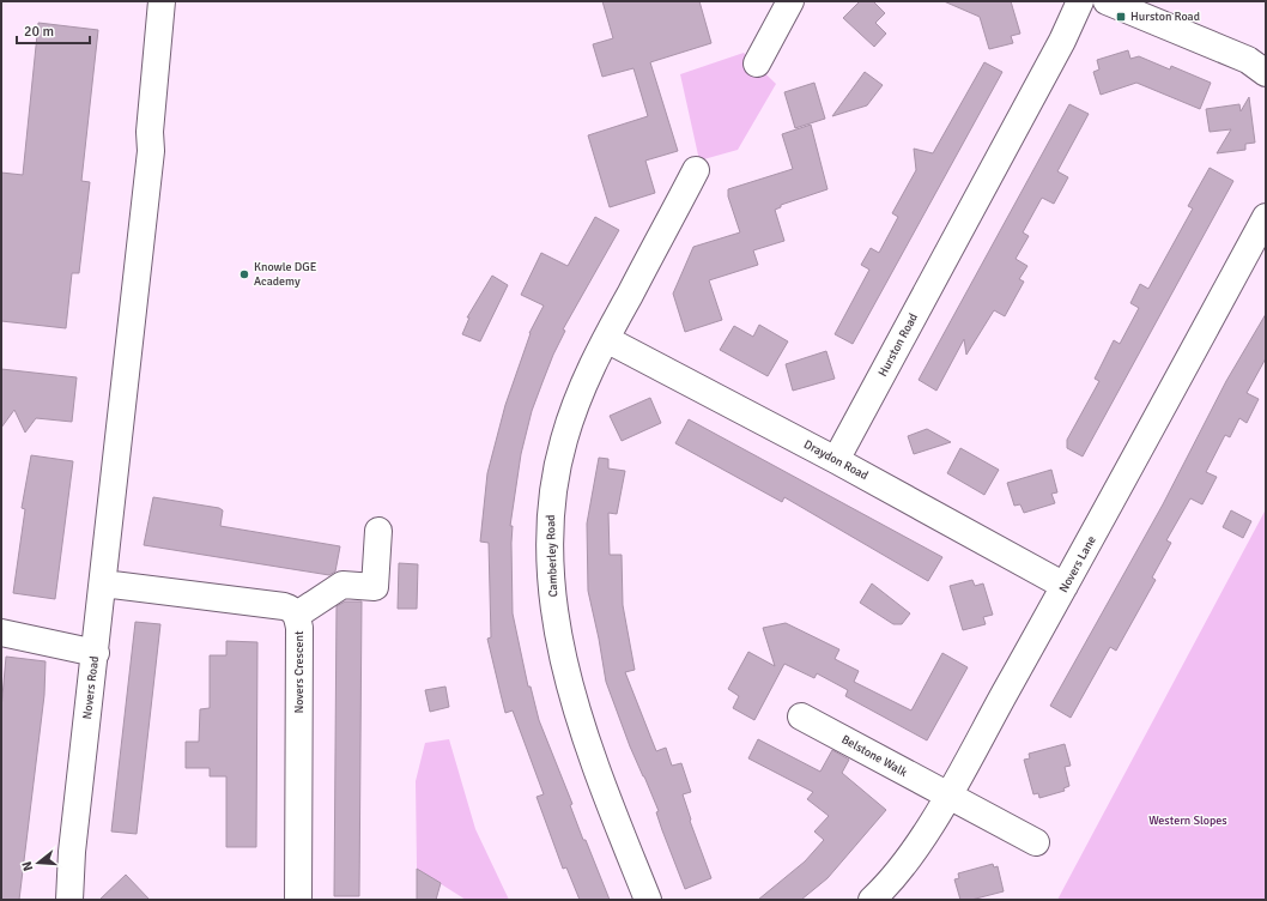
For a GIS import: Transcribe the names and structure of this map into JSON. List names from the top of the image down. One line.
{"streets":{"street":["Hurston Road","Draydon Road","Camberley Road","Novers Lane","Novers Crescent","Novers Road","Belstone Walk"]},"crossings":[["Hurston Road","Draydon Road"],["Draydon Road","Camberley Road"],["Draydon Road","Novers Lane"],["Novers Lane","Belstone Walk"],["Novers Crescent","Novers Road"]],"parks":["Western Slopes"],"places":{"transit":["Hurston Road"],"other":["Knowle DGE Academy"]},"scale_bar":"20 m","north":"left"}
